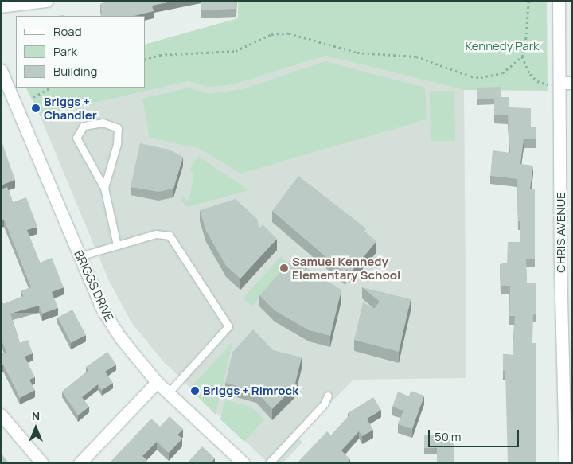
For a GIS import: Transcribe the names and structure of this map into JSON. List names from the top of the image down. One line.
{"streets":{"street":["CHRIS AVENUE","BRIGGS DRIVE"]},"parks":["Kennedy Park"],"places":["Briggs + Chandler","Samuel Kennedy Elementary School","Briggs + Rimrock"],"legend":["Road","Park","Building"],"scale_bar":"50 m","north":"top"}
